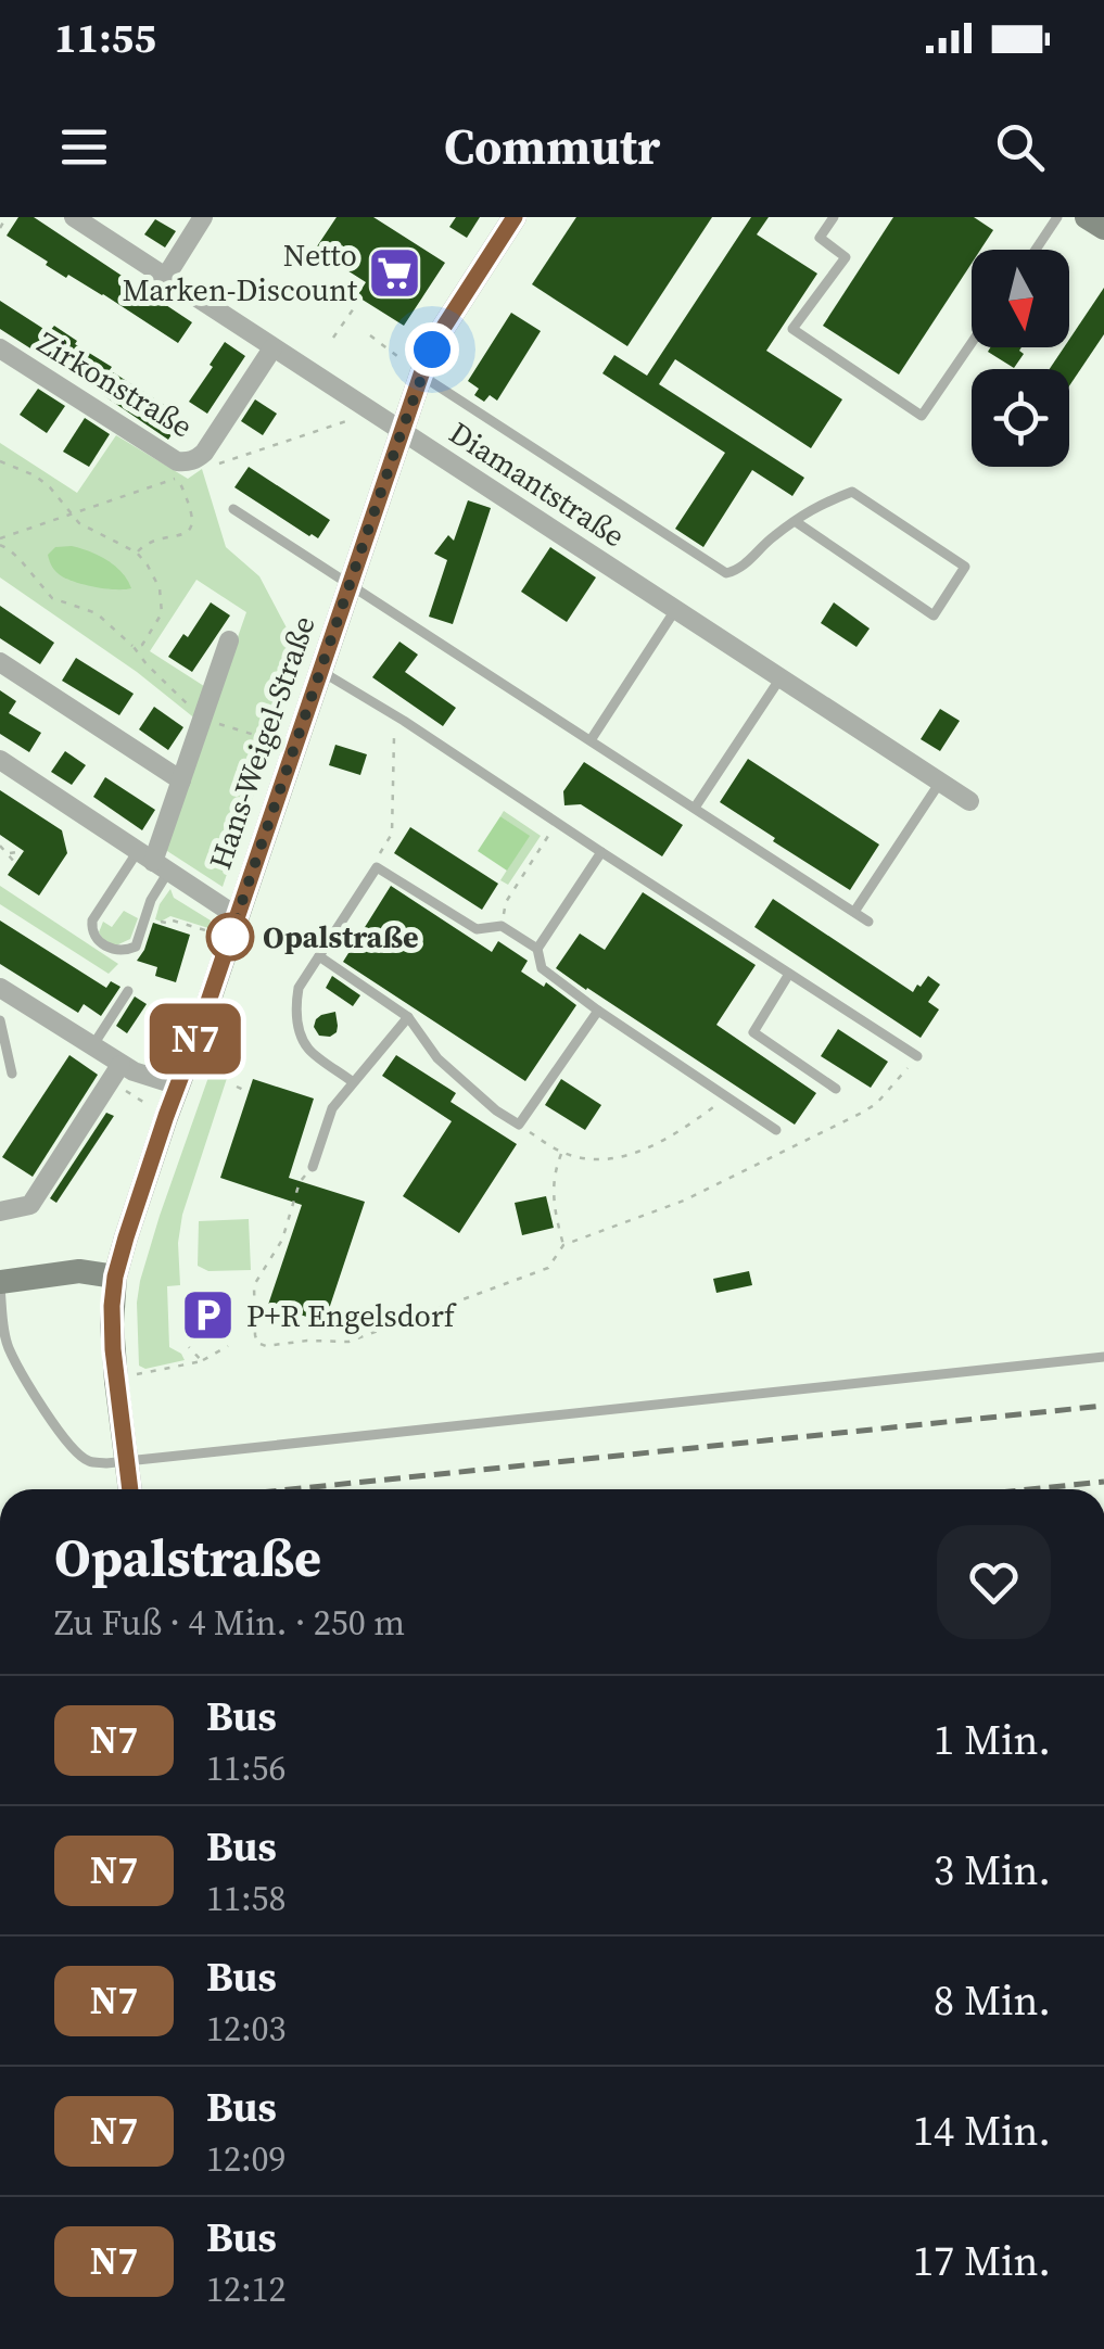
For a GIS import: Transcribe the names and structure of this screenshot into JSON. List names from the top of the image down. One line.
{"streets":{"street":["Zirkonstraße","Diamantstraße","Hans-Weigel-Straße"]},"crossings":[["Zirkonstraße","Diamantstraße"],["Diamantstraße","Hans-Weigel-Straße"]],"places":{"supermarket":["Netto Marken-Discount"],"other":["Opalstraße"],"parking":["P+R Engelsdorf"]},"lines":["bus line N7"],"north":"bottom","page":{"status":"11:55","header":"Commutr","on_map":"N7","heading":["Opalstraße","Zu Fuß · 4 Min. · 250 m"],"list":[{"mark":"N7","name":"Bus","note":"11:56","value":"1 Min."},{"mark":"N7","name":"Bus","note":"11:58","value":"3 Min."},{"mark":"N7","name":"Bus","note":"12:03","value":"8 Min."},{"mark":"N7","name":"Bus","note":"12:09","value":"14 Min."},{"mark":"N7","name":"Bus","note":"12:12","value":"17 Min."}]}}
